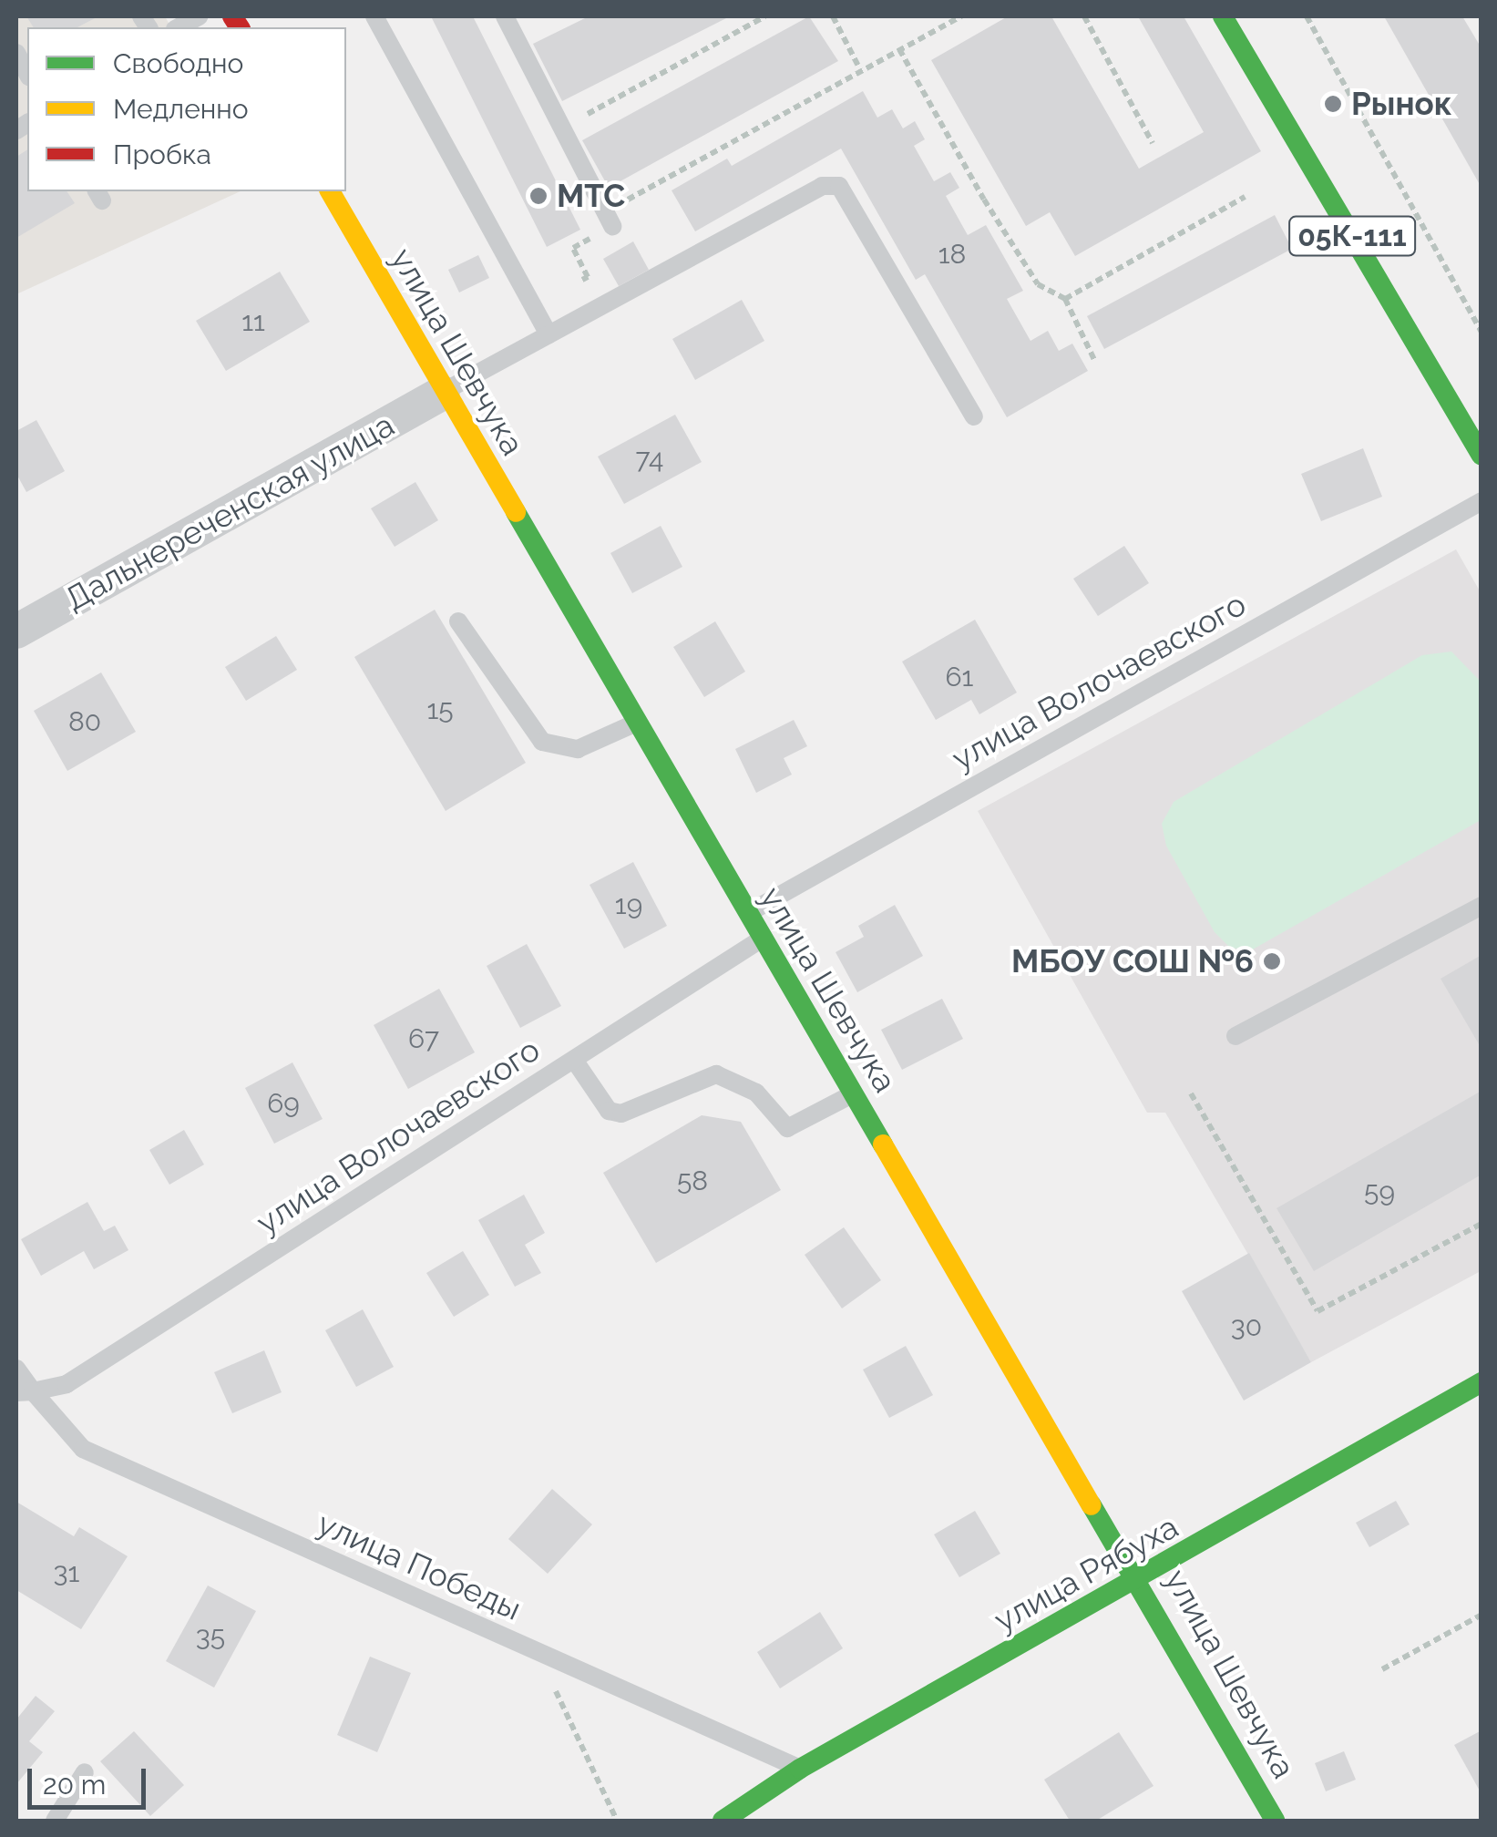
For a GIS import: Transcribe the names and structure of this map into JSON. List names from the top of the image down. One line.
{"streets":{"street":["05К-111","улица Шевчука","Дальнереченская улица","улица Рябуха"],"lane":["улица Волочаевского","улица Победы"]},"crossings":[["улица Шевчука","Дальнереченская улица"],["улица Шевчука","улица Волочаевского"],["улица Шевчука","улица Рябуха"],["улица Волочаевского","улица Победы"],["улица Победы","улица Рябуха"]],"places":["Рынок","МТС","МБОУ СОШ №6"],"house_numbers":["18","11","74","61","15","80","19","67","69","58","59","30","31","35"],"legend":["Свободно","Медленно","Пробка"],"scale_bar":"20 m"}
